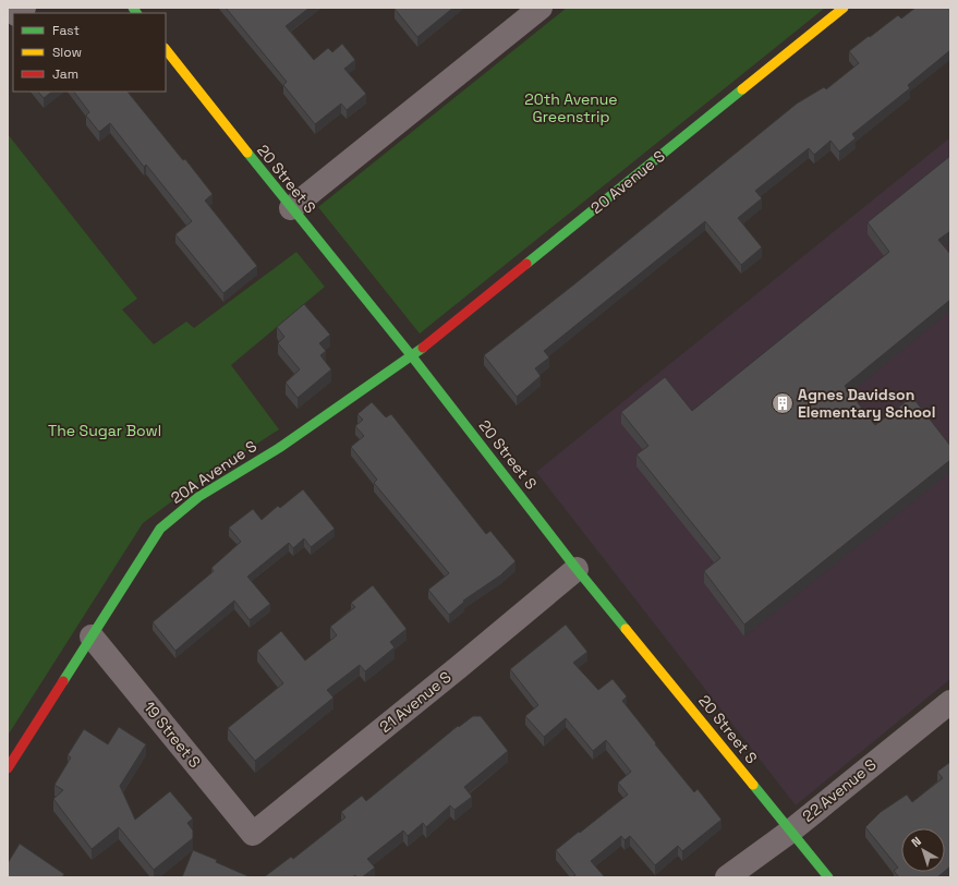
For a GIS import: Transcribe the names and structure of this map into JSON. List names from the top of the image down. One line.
{"streets":{"street":["20 Street S","20 Avenue S","20A Avenue S","21 Avenue S","19 Street S","22 Avenue S"]},"crossings":[["20 Street S","20 Avenue S"],["20 Street S","20A Avenue S"],["20 Street S","21 Avenue S"],["20 Street S","22 Avenue S"],["20 Avenue S","20A Avenue S"],["20A Avenue S","19 Street S"],["21 Avenue S","19 Street S"]],"parks":["20th Avenue Greenstrip","The Sugar Bowl"],"places":{"building":["Agnes Davidson Elementary School"]},"legend":["Fast","Slow","Jam"],"north":"top left"}
